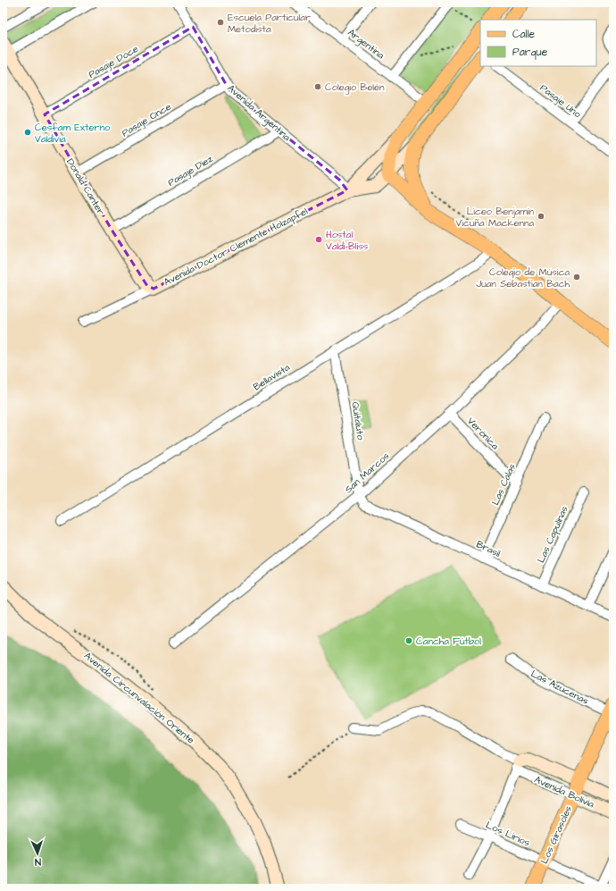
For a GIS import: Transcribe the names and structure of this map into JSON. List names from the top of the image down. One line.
{"streets":{"main road":["Avenida Doctor Clemente Holzapfel","Las Azucenas","Los Girasoles"],"street":["Argentina","Pasaje Doce","Pasaje Uno","Avenida Argentina","Pasaje Once","Pasaje Diez","Donald Canter","Bellavista","Quitaluto","Verónica","San Marcos","Las Calas","Las Capulinas","Brasil","Avenida Circunvalación Oriente","Avenida Bolivia","Los Lirios"]},"crossings":[["Pasaje Doce","Avenida Argentina"],["Pasaje Doce","Donald Canter"],["Avenida Argentina","Pasaje Once"],["Avenida Argentina","Pasaje Diez"],["Avenida Argentina","Avenida Doctor Clemente Holzapfel"],["Pasaje Once","Donald Canter"],["Pasaje Diez","Donald Canter"],["Donald Canter","Avenida Doctor Clemente Holzapfel"],["Bellavista","Quitaluto"],["Quitaluto","San Marcos"],["Quitaluto","Brasil"],["Verónica","San Marcos"],["Verónica","Las Calas"],["San Marcos","Brasil"],["Las Calas","Brasil"],["Las Capulinas","Brasil"],["Las Azucenas","Avenida Bolivia"],["Las Azucenas","Los Girasoles"],["Avenida Bolivia","Los Girasoles"],["Los Lirios","Los Girasoles"]],"places":["Escuela Particular Metodista","Colegio Belén","Cesfam Externo Valdivia","Liceo Benjamín Vicuña Mackenna","Hostal Valdi-Bliss","Colegio de Música Juan Sebastian Bach","Cancha Fútbol"],"legend":["Calle","Parque"],"north":"bottom"}
